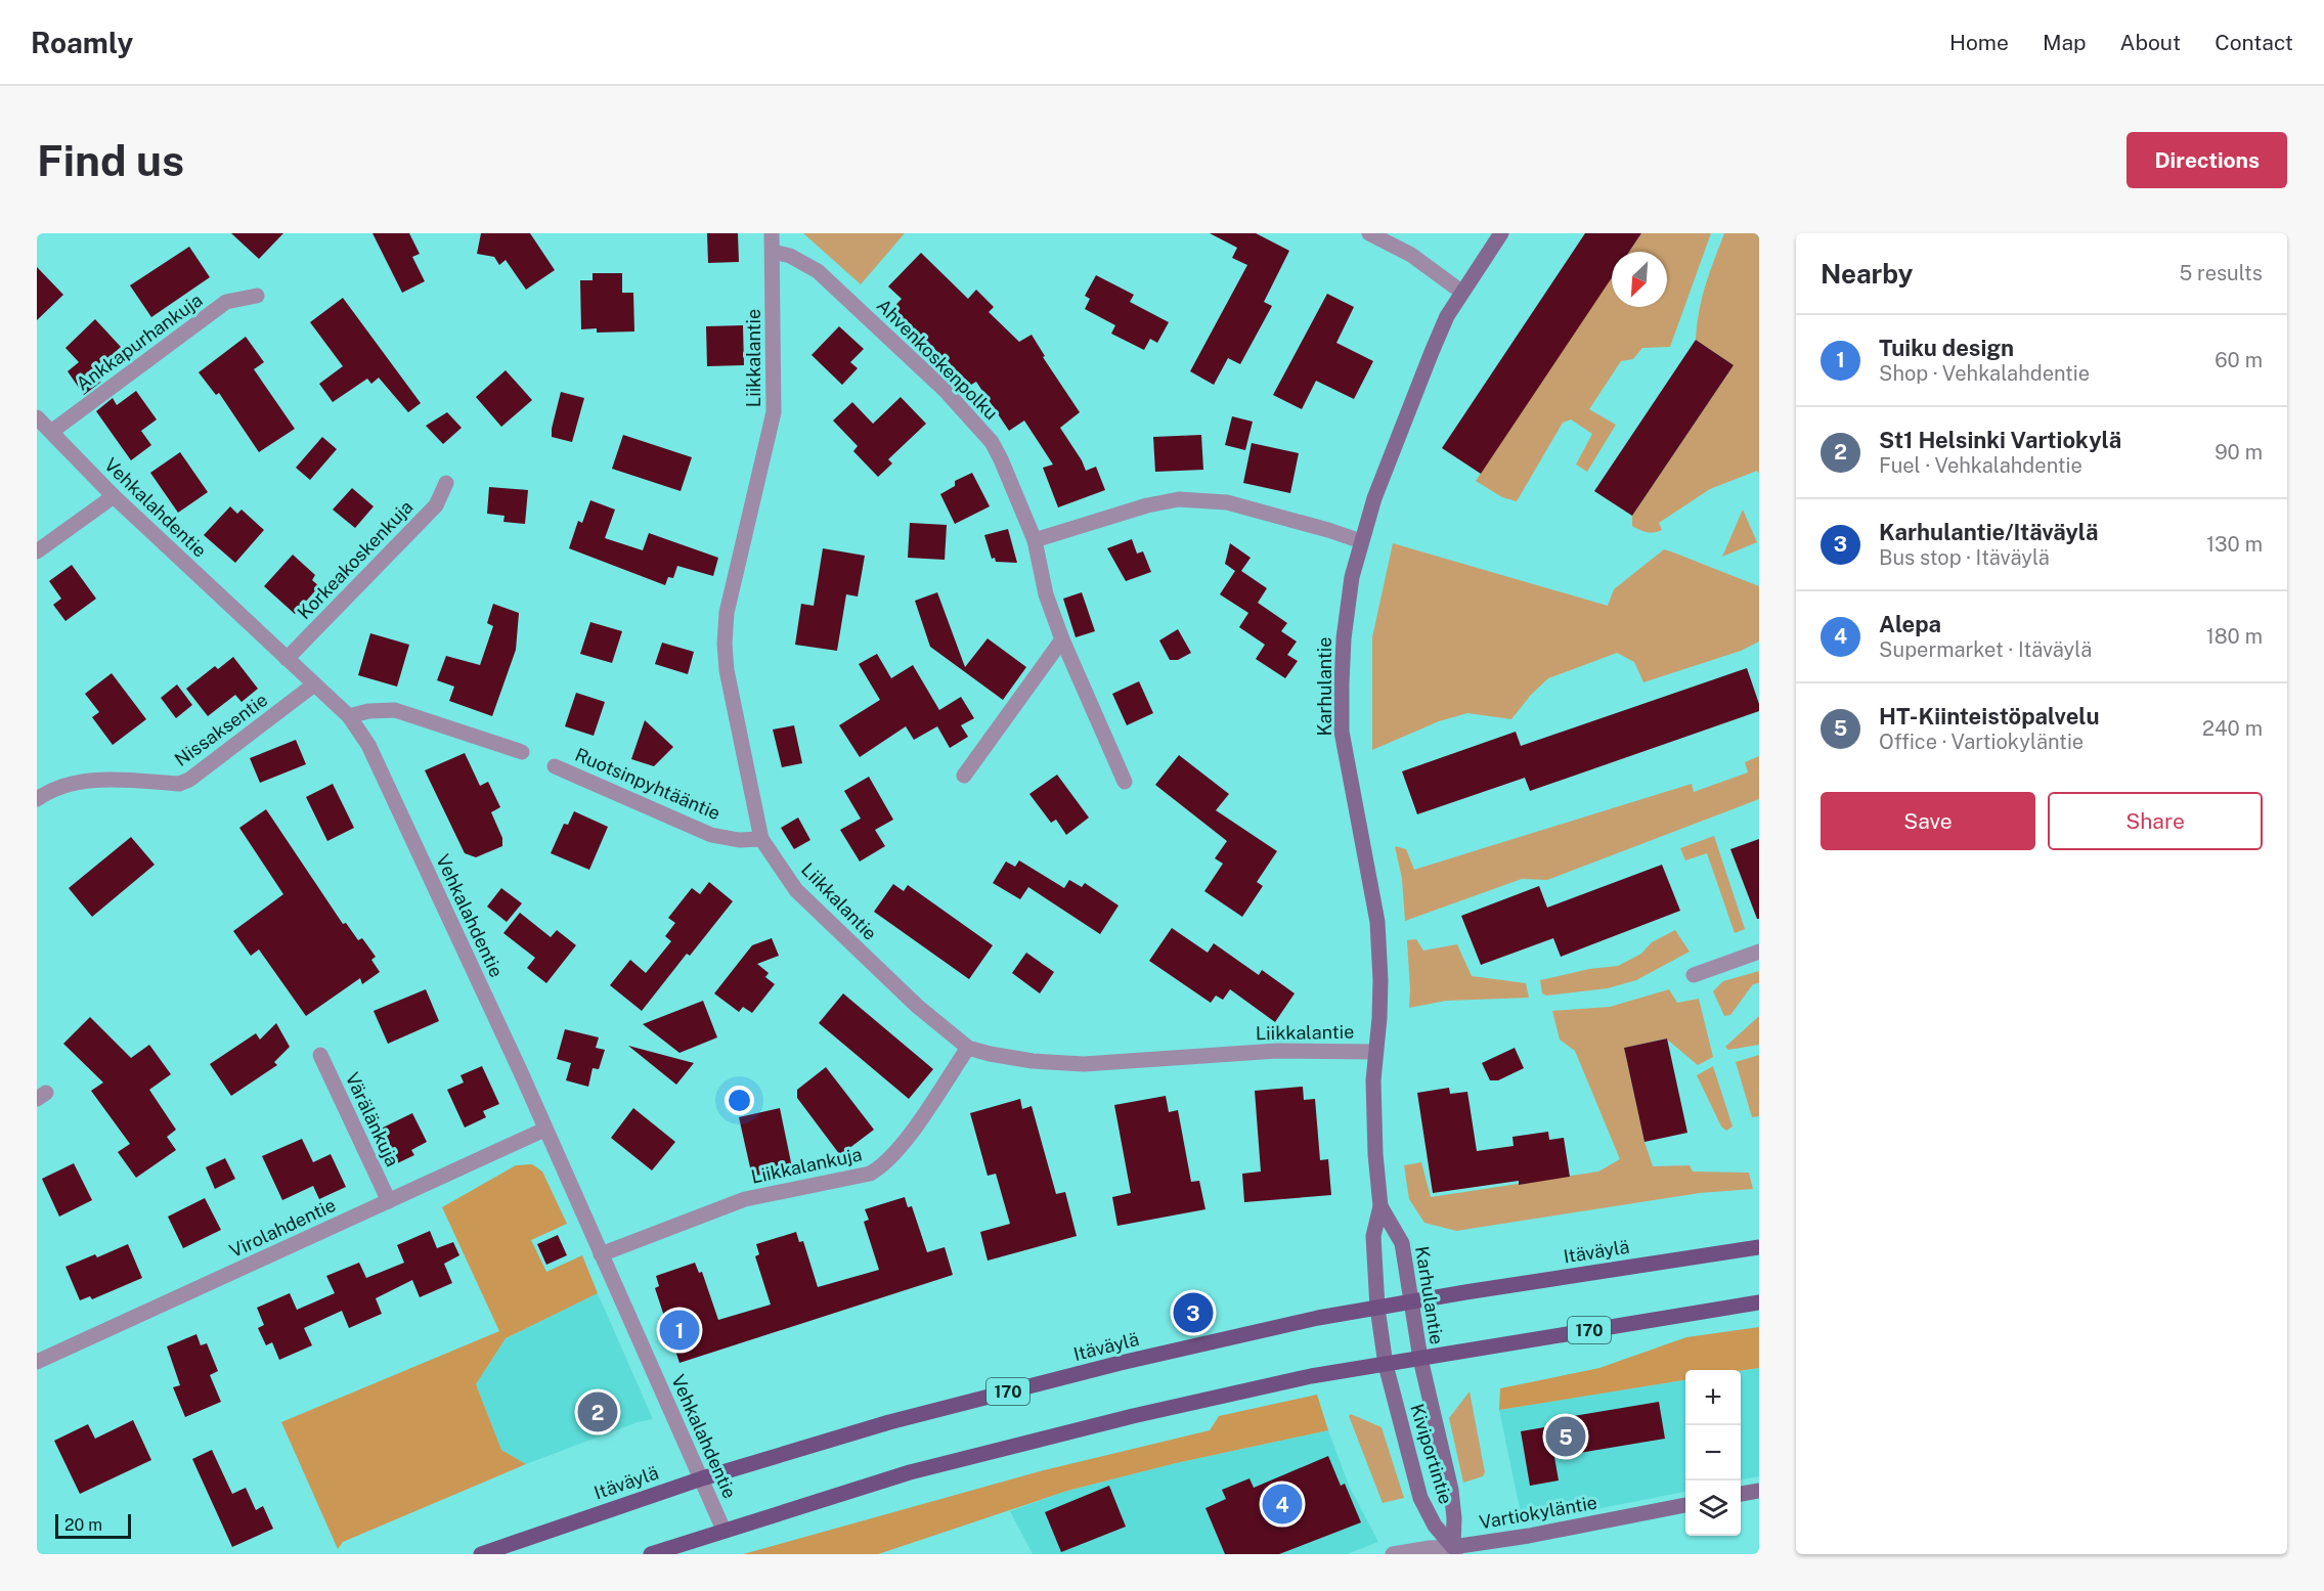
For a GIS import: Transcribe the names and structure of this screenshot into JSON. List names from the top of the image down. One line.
{"streets":{"main road":["Karhulantie","Itäväylä","170","Kiviportintie","Vartiokyläntie"],"street":["Ankkapurhankuja","Liikkalantie","Ahvenkoskenpolku","Vehkalahdentie","Korkeakoskenkuja","Nissaksentie","Ruotsinpyhtääntie","Värälänkuja","Liikkalankuja","Virolahdentie"]},"crossings":[["Ankkapurhankuja","Vehkalahdentie"],["Liikkalantie","Ahvenkoskenpolku"],["Liikkalantie","Karhulantie"],["Liikkalantie","Ruotsinpyhtääntie"],["Liikkalantie","Liikkalankuja"],["Vehkalahdentie","Korkeakoskenkuja"],["Vehkalahdentie","Nissaksentie"],["Vehkalahdentie","Liikkalankuja"],["Vehkalahdentie","Virolahdentie"],["Vehkalahdentie","Itäväylä"],["Vehkalahdentie","170"],["Karhulantie","Itäväylä"],["Karhulantie","170"],["Karhulantie","Kiviportintie"],["Värälänkuja","Virolahdentie"],["170","Kiviportintie"],["Kiviportintie","Vartiokyläntie"]],"scale_bar":"20 m","north":"bottom left","page":{"header":"Roamly","nav":["Home","Map","About","Contact"],"buttons":["Directions",["Save","Share"]],"title":"Find us","heading":["Nearby","5 results"],"list":[{"mark":"1","name":"Tuiku design","note":"Shop · Vehkalahdentie","value":"60 m"},{"mark":"2","name":"St1 Helsinki Vartiokylä","note":"Fuel · Vehkalahdentie","value":"90 m"},{"mark":"3","name":"Karhulantie/Itäväylä","note":"Bus stop · Itäväylä","value":"130 m"},{"mark":"4","name":"Alepa","note":"Supermarket · Itäväylä","value":"180 m"},{"mark":"5","name":"HT-Kiinteistöpalvelu","note":"Office · Vartiokyläntie","value":"240 m"}],"pins":["3","1","2","5","4"],"map_buttons":["+","−"],"scale":"20 m"}}
